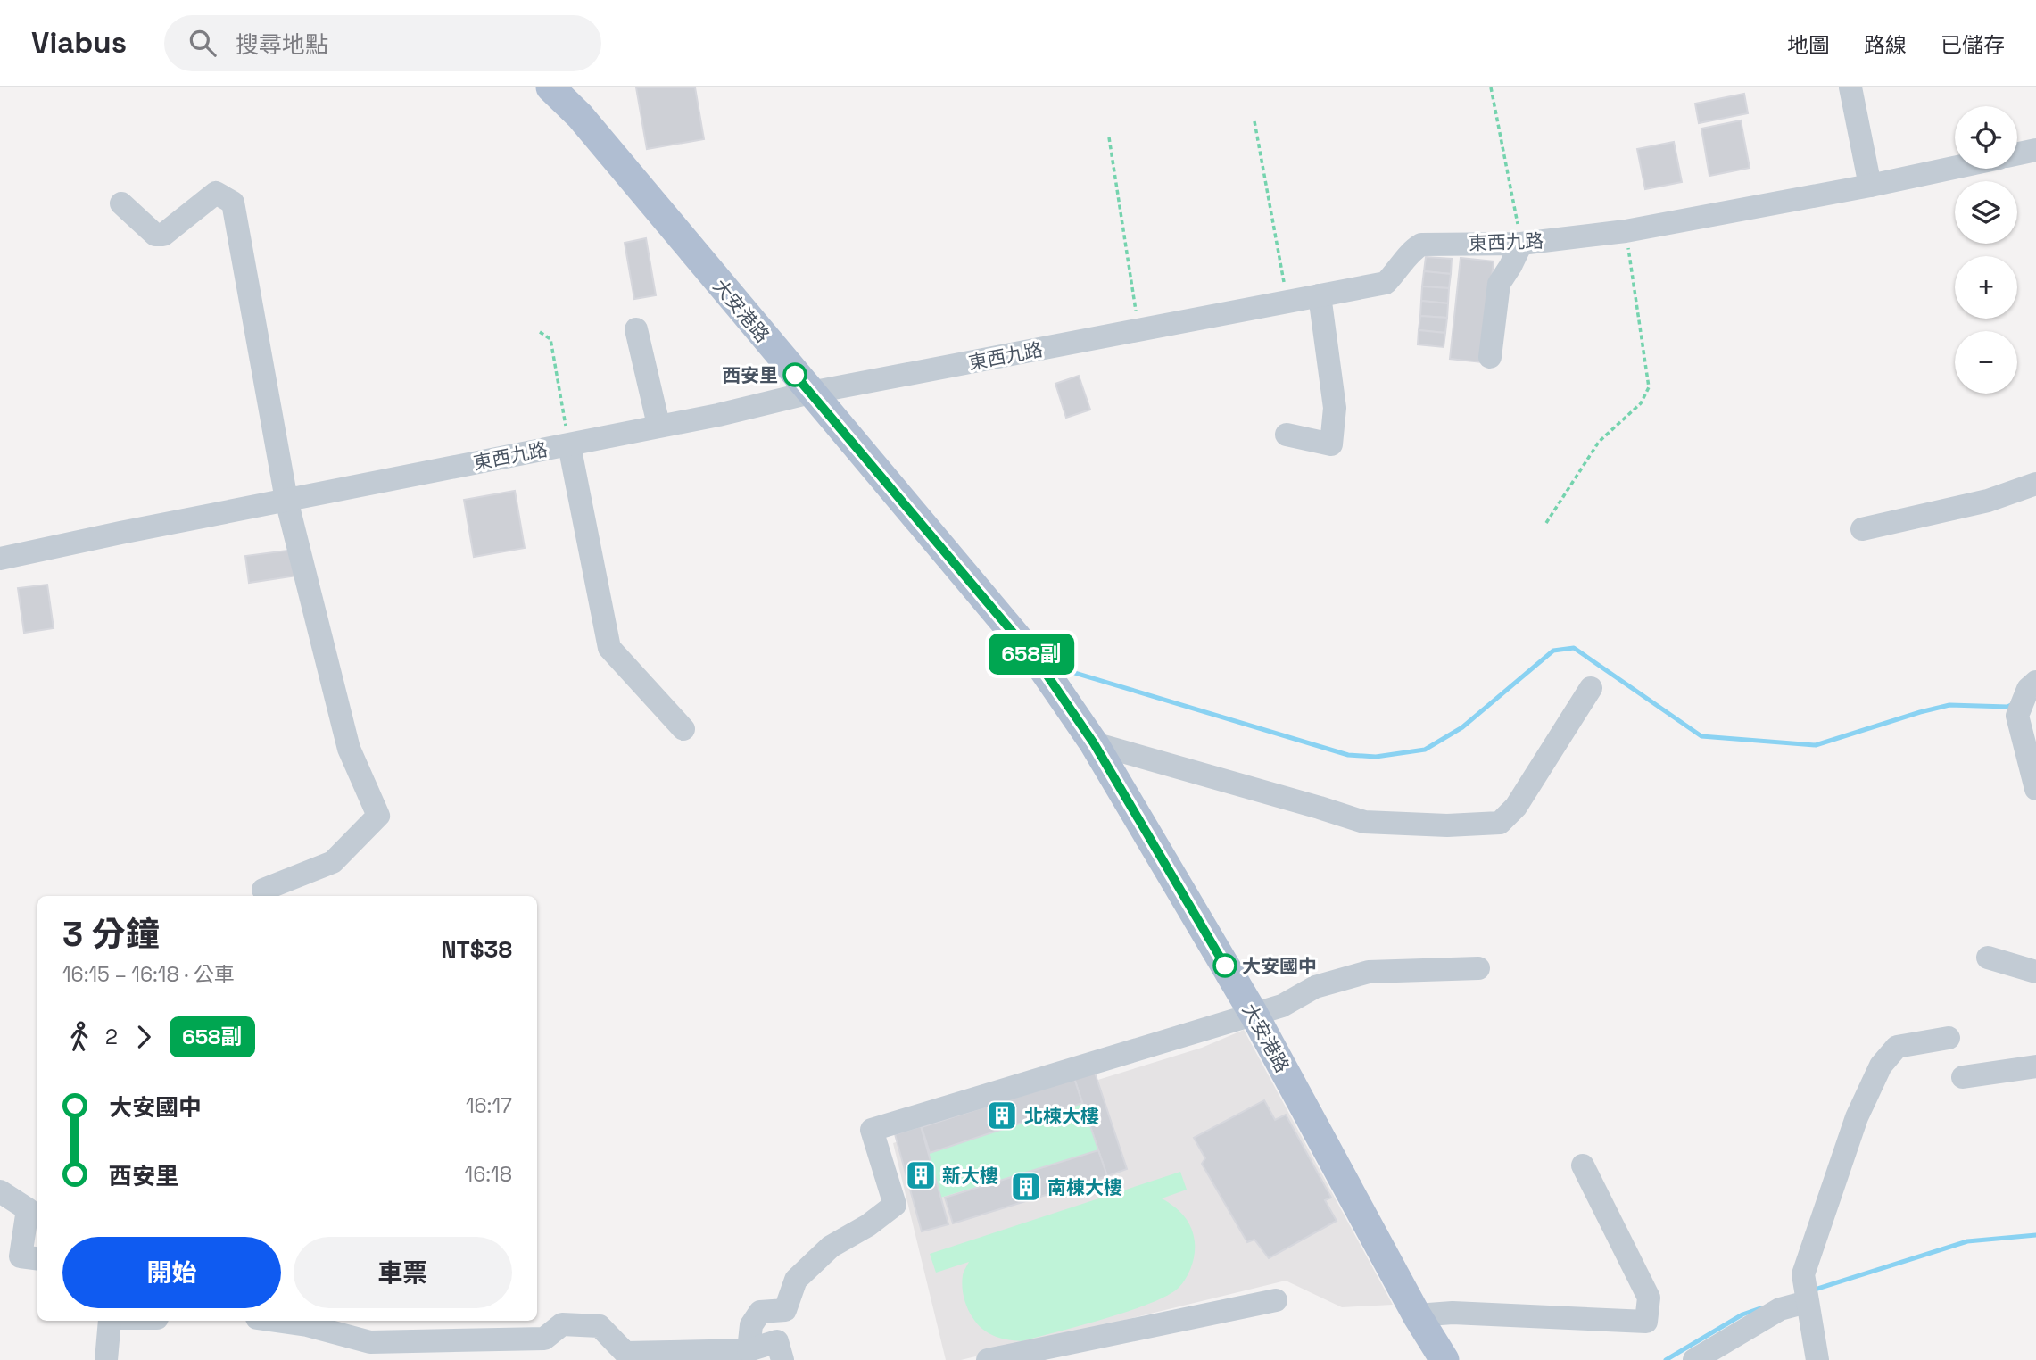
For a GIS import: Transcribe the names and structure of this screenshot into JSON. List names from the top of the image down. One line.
{"streets":{"main road":["大安港路"],"street":["東西九路"]},"crossings":[["東西九路","大安港路"]],"places":{"other":["西安里","大安國中"],"building":["北棟大樓","新大樓","南棟大樓"]},"lines":["bus line 658副"],"page":{"header":"Viabus","search":"搜尋地點","nav":["地圖","路線","已儲存"],"on_map":"658副","map_buttons":["+","−"],"heading":["3 分鐘","16:15 – 16:18 · 公車","NT$38"],"legs":["2","658副"],"list":[{"name":"大安國中","value":"16:17"},{"name":"西安里","value":"16:18"}],"buttons":["開始","車票"]}}
